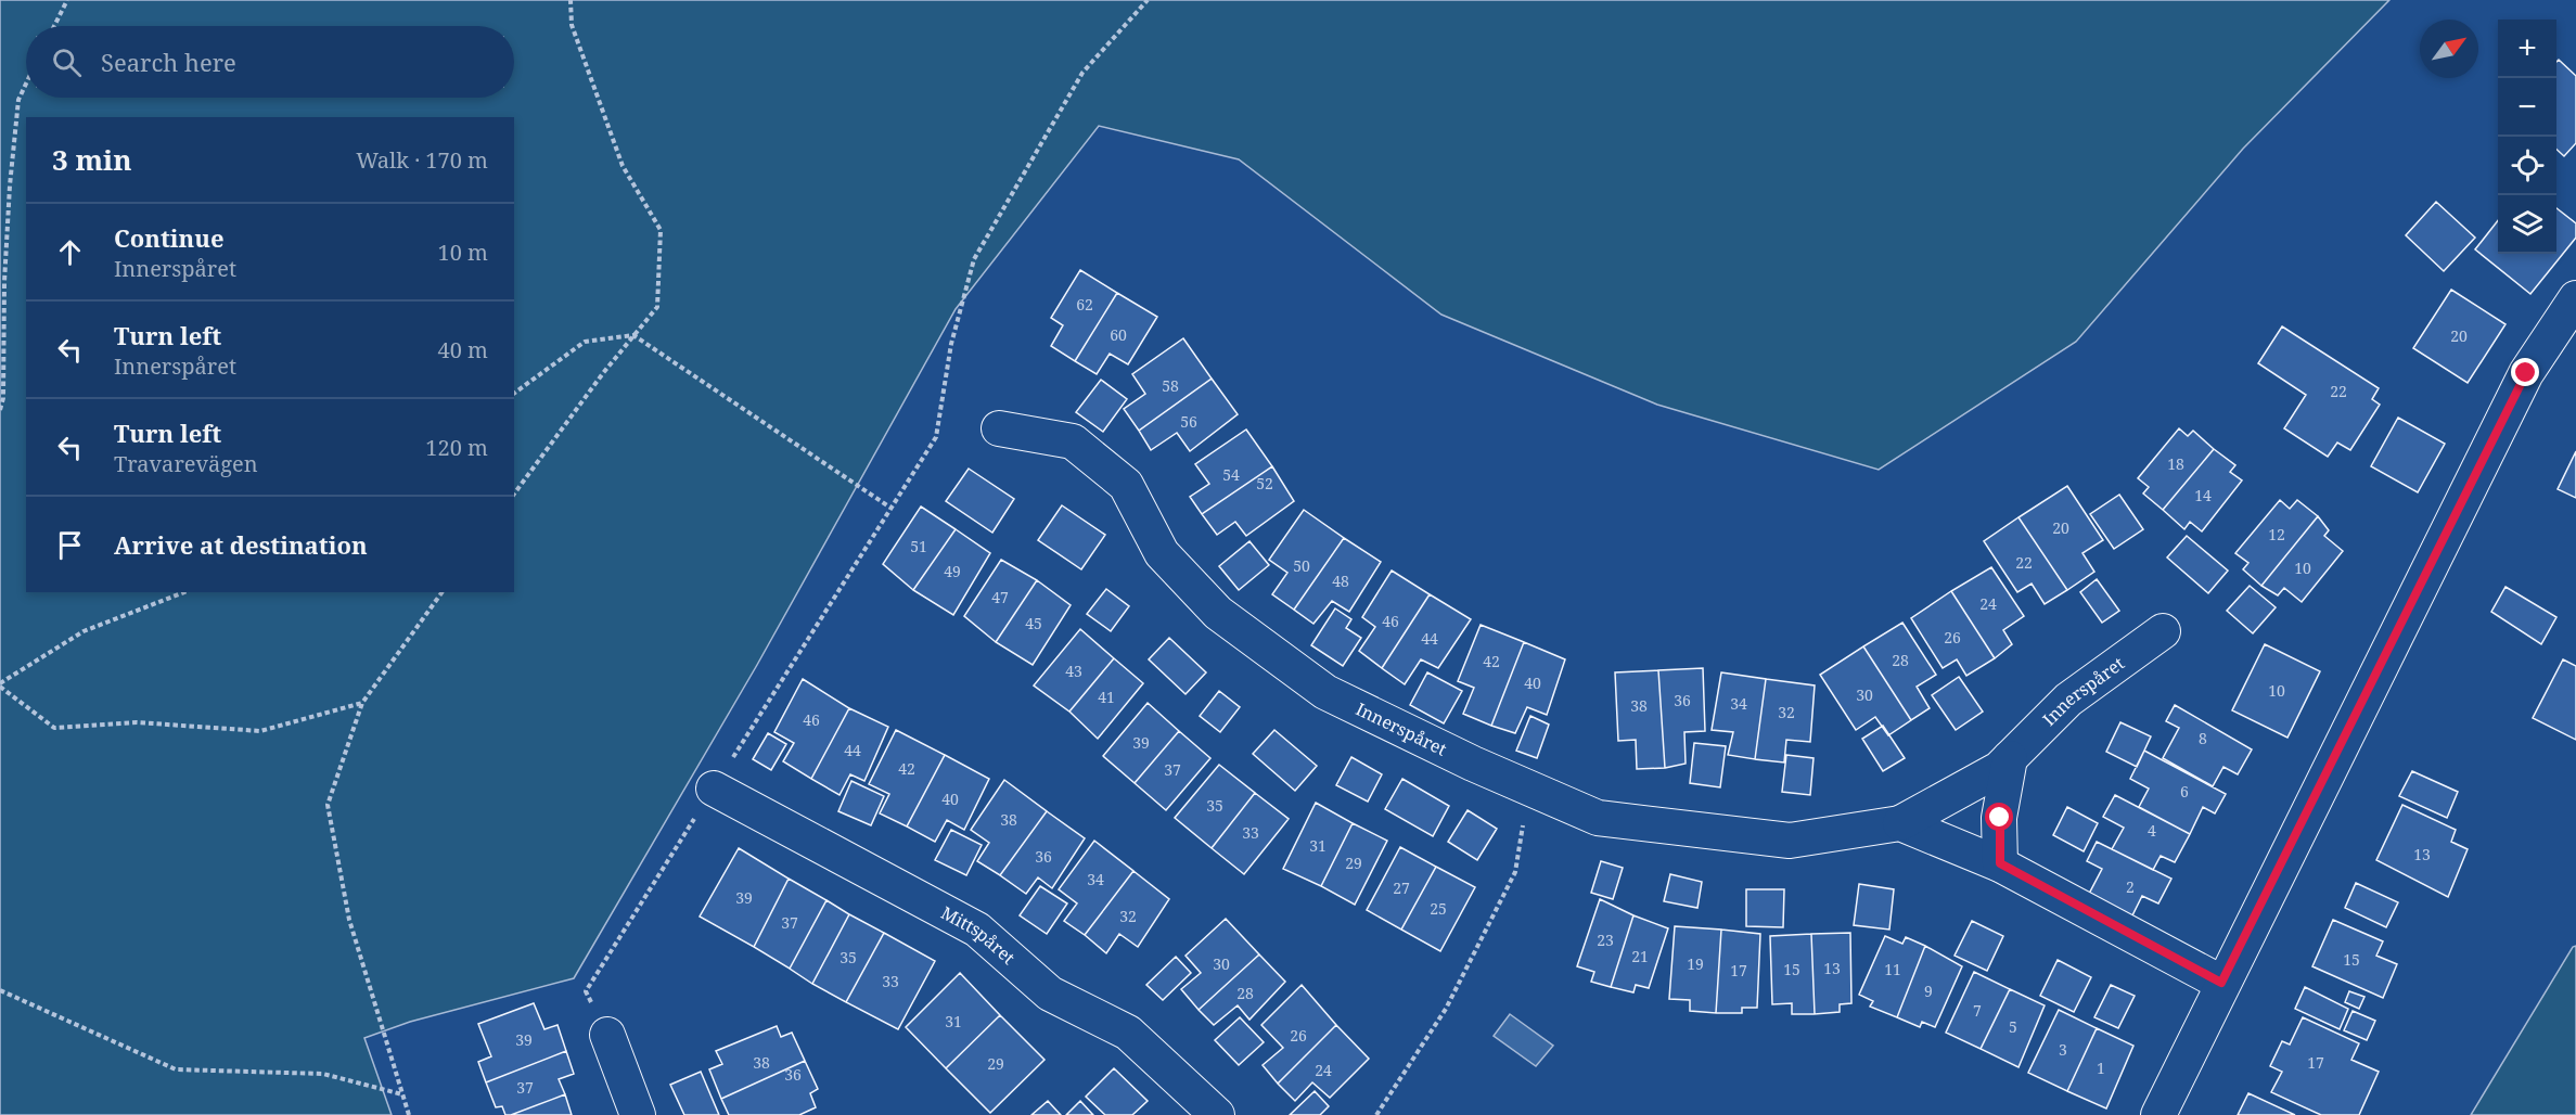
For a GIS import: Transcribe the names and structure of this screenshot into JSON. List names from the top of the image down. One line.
{"streets":{"street":["Innerspåret","Mittspåret"]},"house_numbers":["62","60","20","58","22","56","18","54","52","14","20","12","51","22","50","10","49","48","47","24","46","45","26","44","28","42","43","40","10","30","41","36","34","38","32","46","8","39","44","42","37","6","40","35","38","4","33","31","13","36","29","34","2","27","39","25","32","37","23","21","35","15","30","19","13","15","11","17","33","9","28","7","31","5","26","39","3","38","17","29","1","24","36","37"],"north":"top right","page":{"map_buttons":["+","−"],"search":"Search here","heading":["3 min","Walk · 170 m"],"list":[["Continue","Innerspåret","10 m"],["Turn left","Innerspåret","40 m"],["Turn left","Travarevägen","120 m"],"Arrive at destination"]}}
